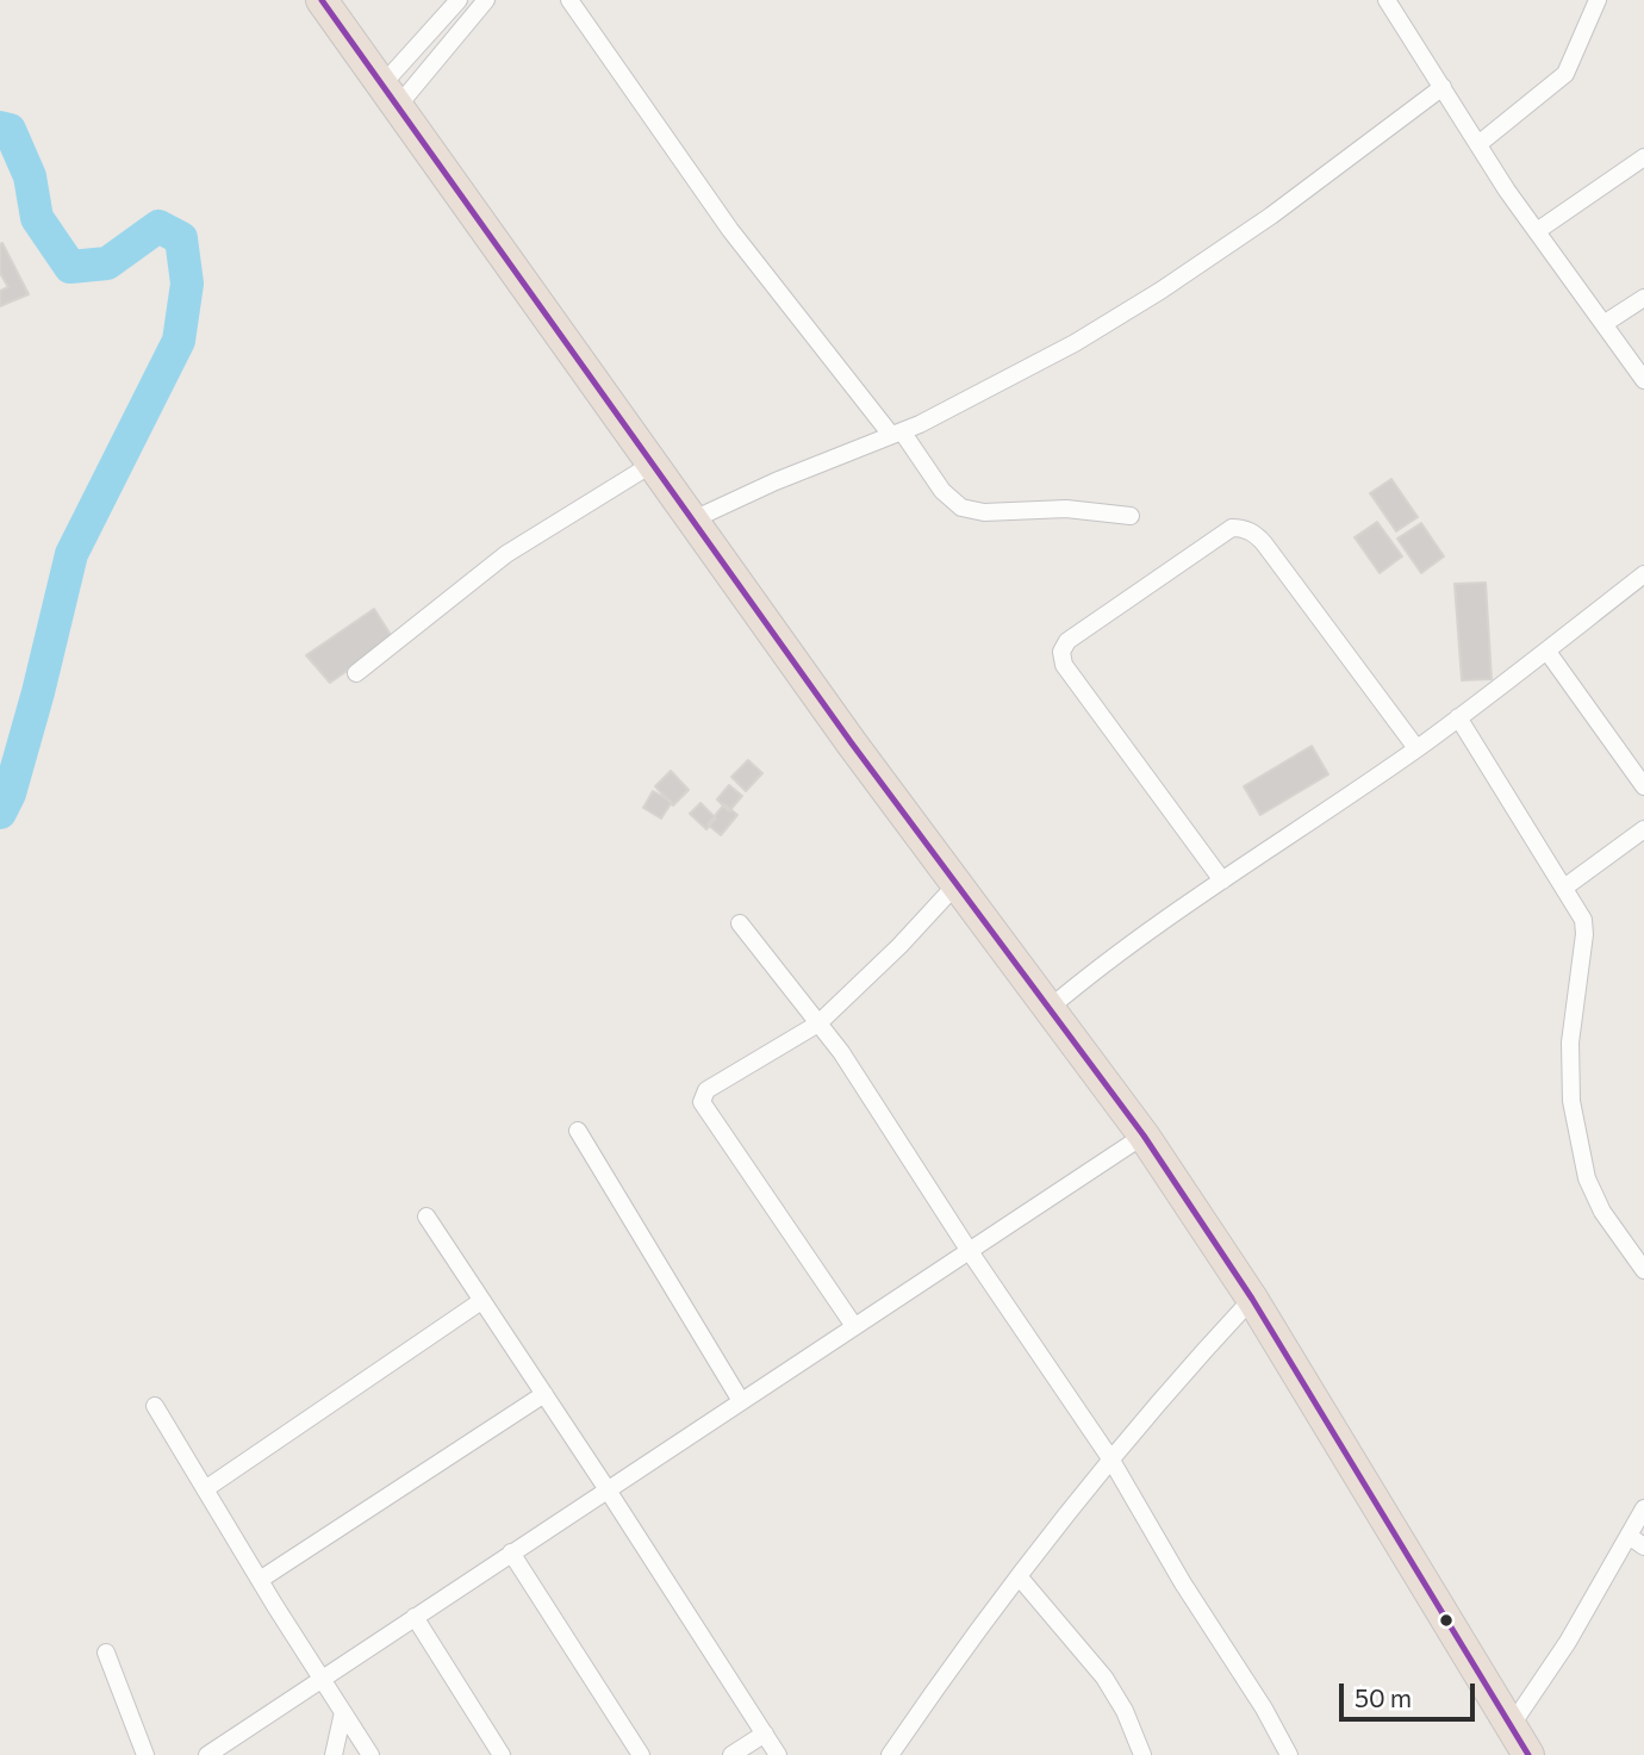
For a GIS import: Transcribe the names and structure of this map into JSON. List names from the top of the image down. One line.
{"scale_bar":"50 m"}
